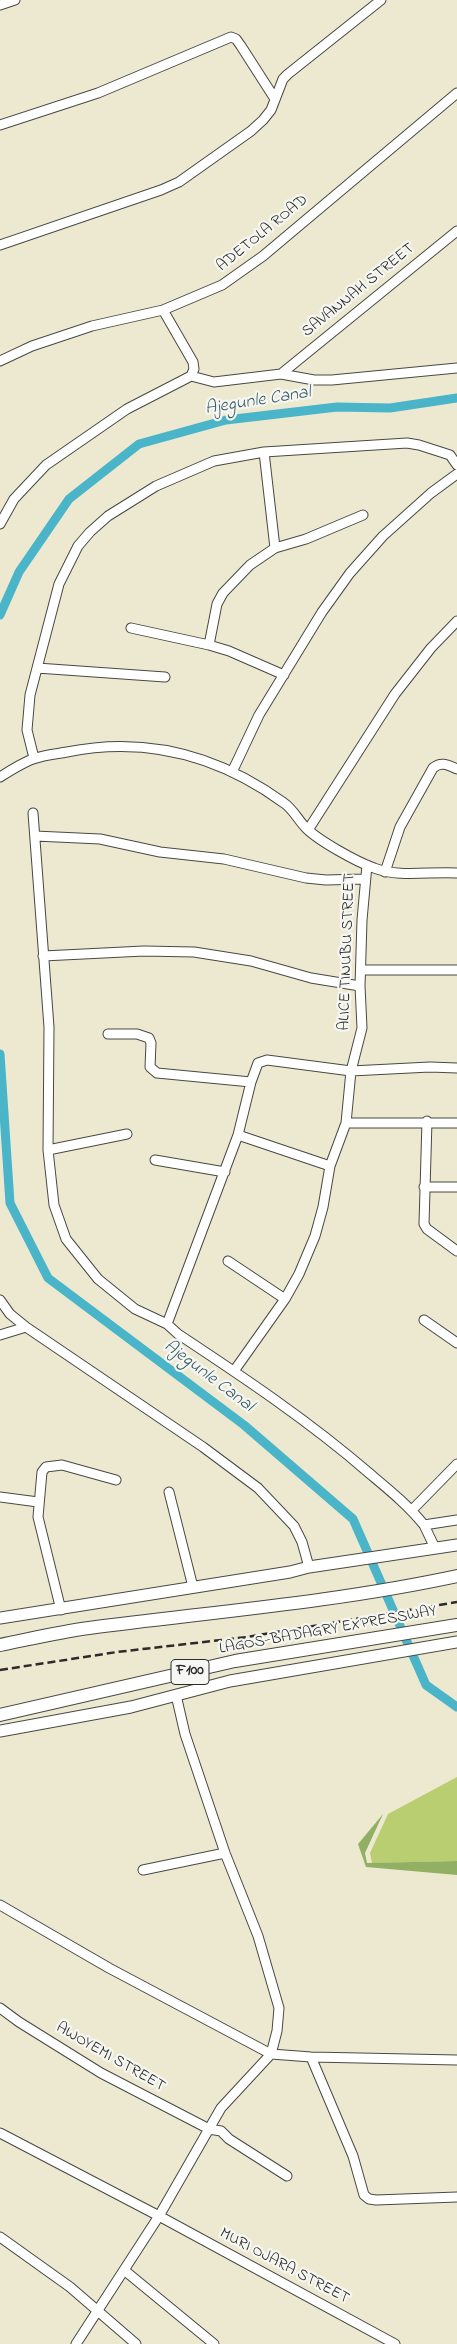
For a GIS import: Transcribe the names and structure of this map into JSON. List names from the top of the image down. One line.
{"streets":{"highway":["LAGOS-BADAGRY EXPRESSWAY","F100"],"street":["ADETOLA ROAD","SAVANNAH STREET","ALICE TINUBU STREET","AWOYEMI STREET","MURI OJARA STREET"]},"water":["Ajegunle Canal"]}
